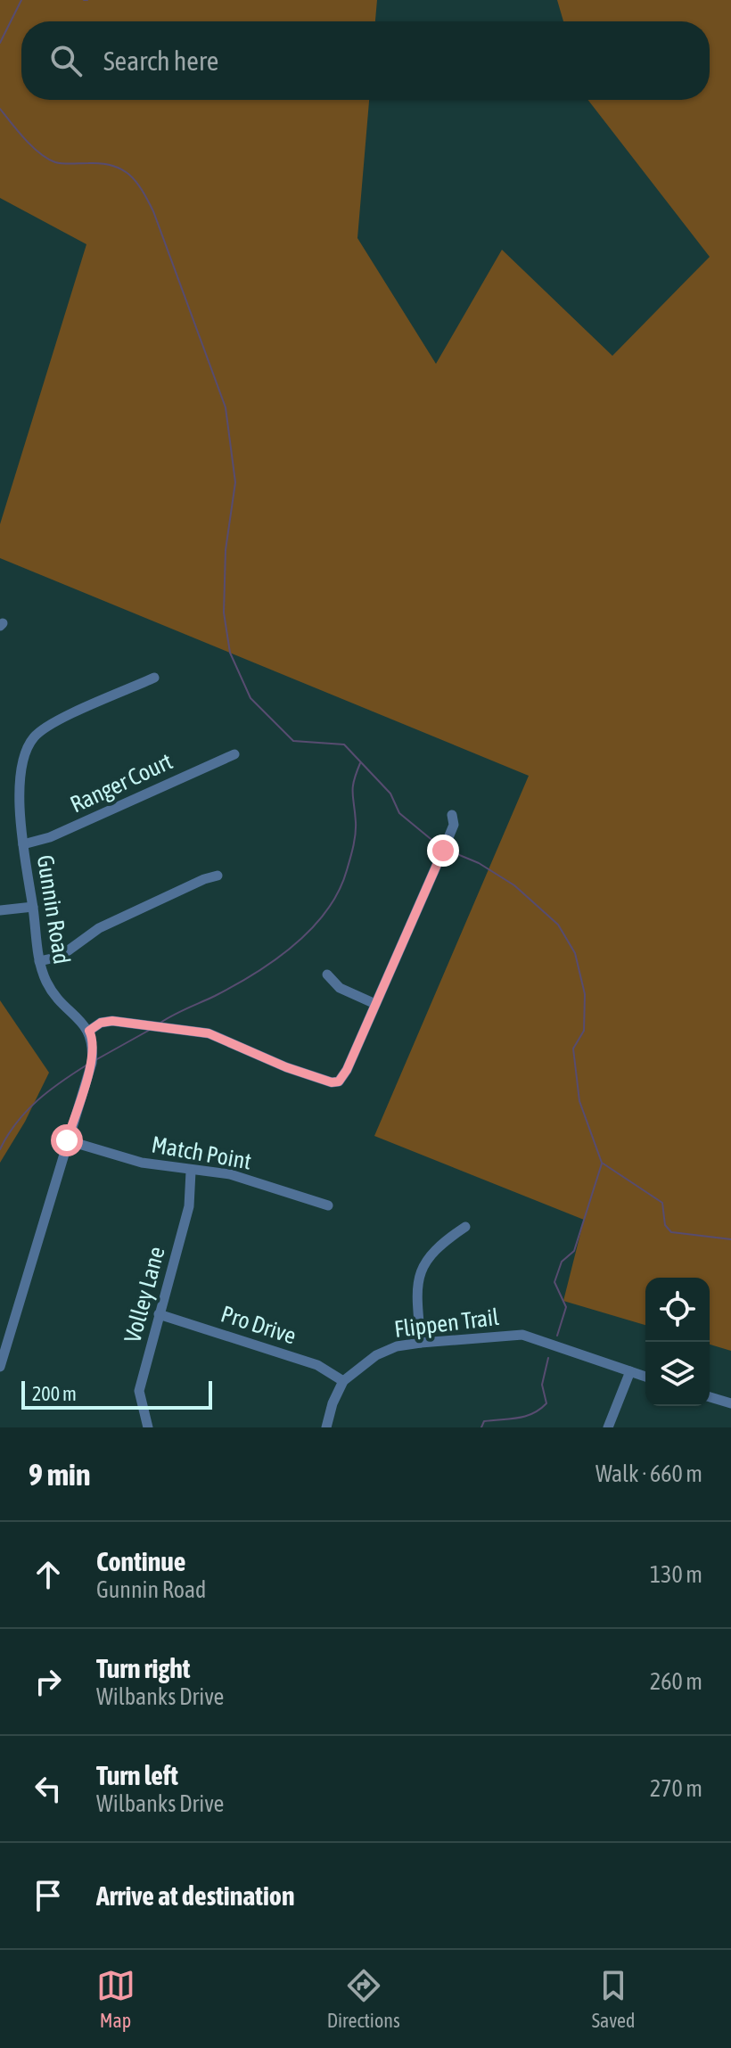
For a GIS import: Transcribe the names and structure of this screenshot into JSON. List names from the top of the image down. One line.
{"streets":{"street":["Ranger Court","Gunnin Road","Match Point","Volley Lane","Flippen Trail","Pro Drive"]},"crossings":[["Ranger Court","Gunnin Road"],["Match Point","Volley Lane"],["Volley Lane","Pro Drive"],["Flippen Trail","Pro Drive"]],"scale_bar":"200 m","page":{"search":"Search here","scale":"200 m","heading":["9 min","Walk · 660 m"],"list":[["Continue","Gunnin Road","130 m"],["Turn right","Wilbanks Drive","260 m"],["Turn left","Wilbanks Drive","270 m"],"Arrive at destination"],"nav":["Map","Directions","Saved"]}}
